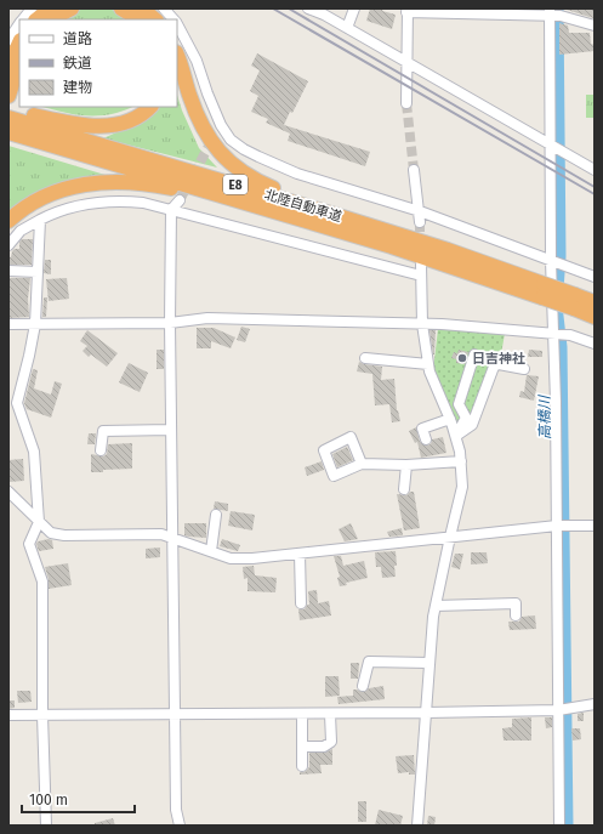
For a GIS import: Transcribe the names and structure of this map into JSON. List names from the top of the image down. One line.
{"streets":{"highway":["E8","北陸自動車道"]},"water":["高橋川"],"places":["日吉神社"],"legend":["道路","鉄道","建物"],"scale_bar":"100 m"}
